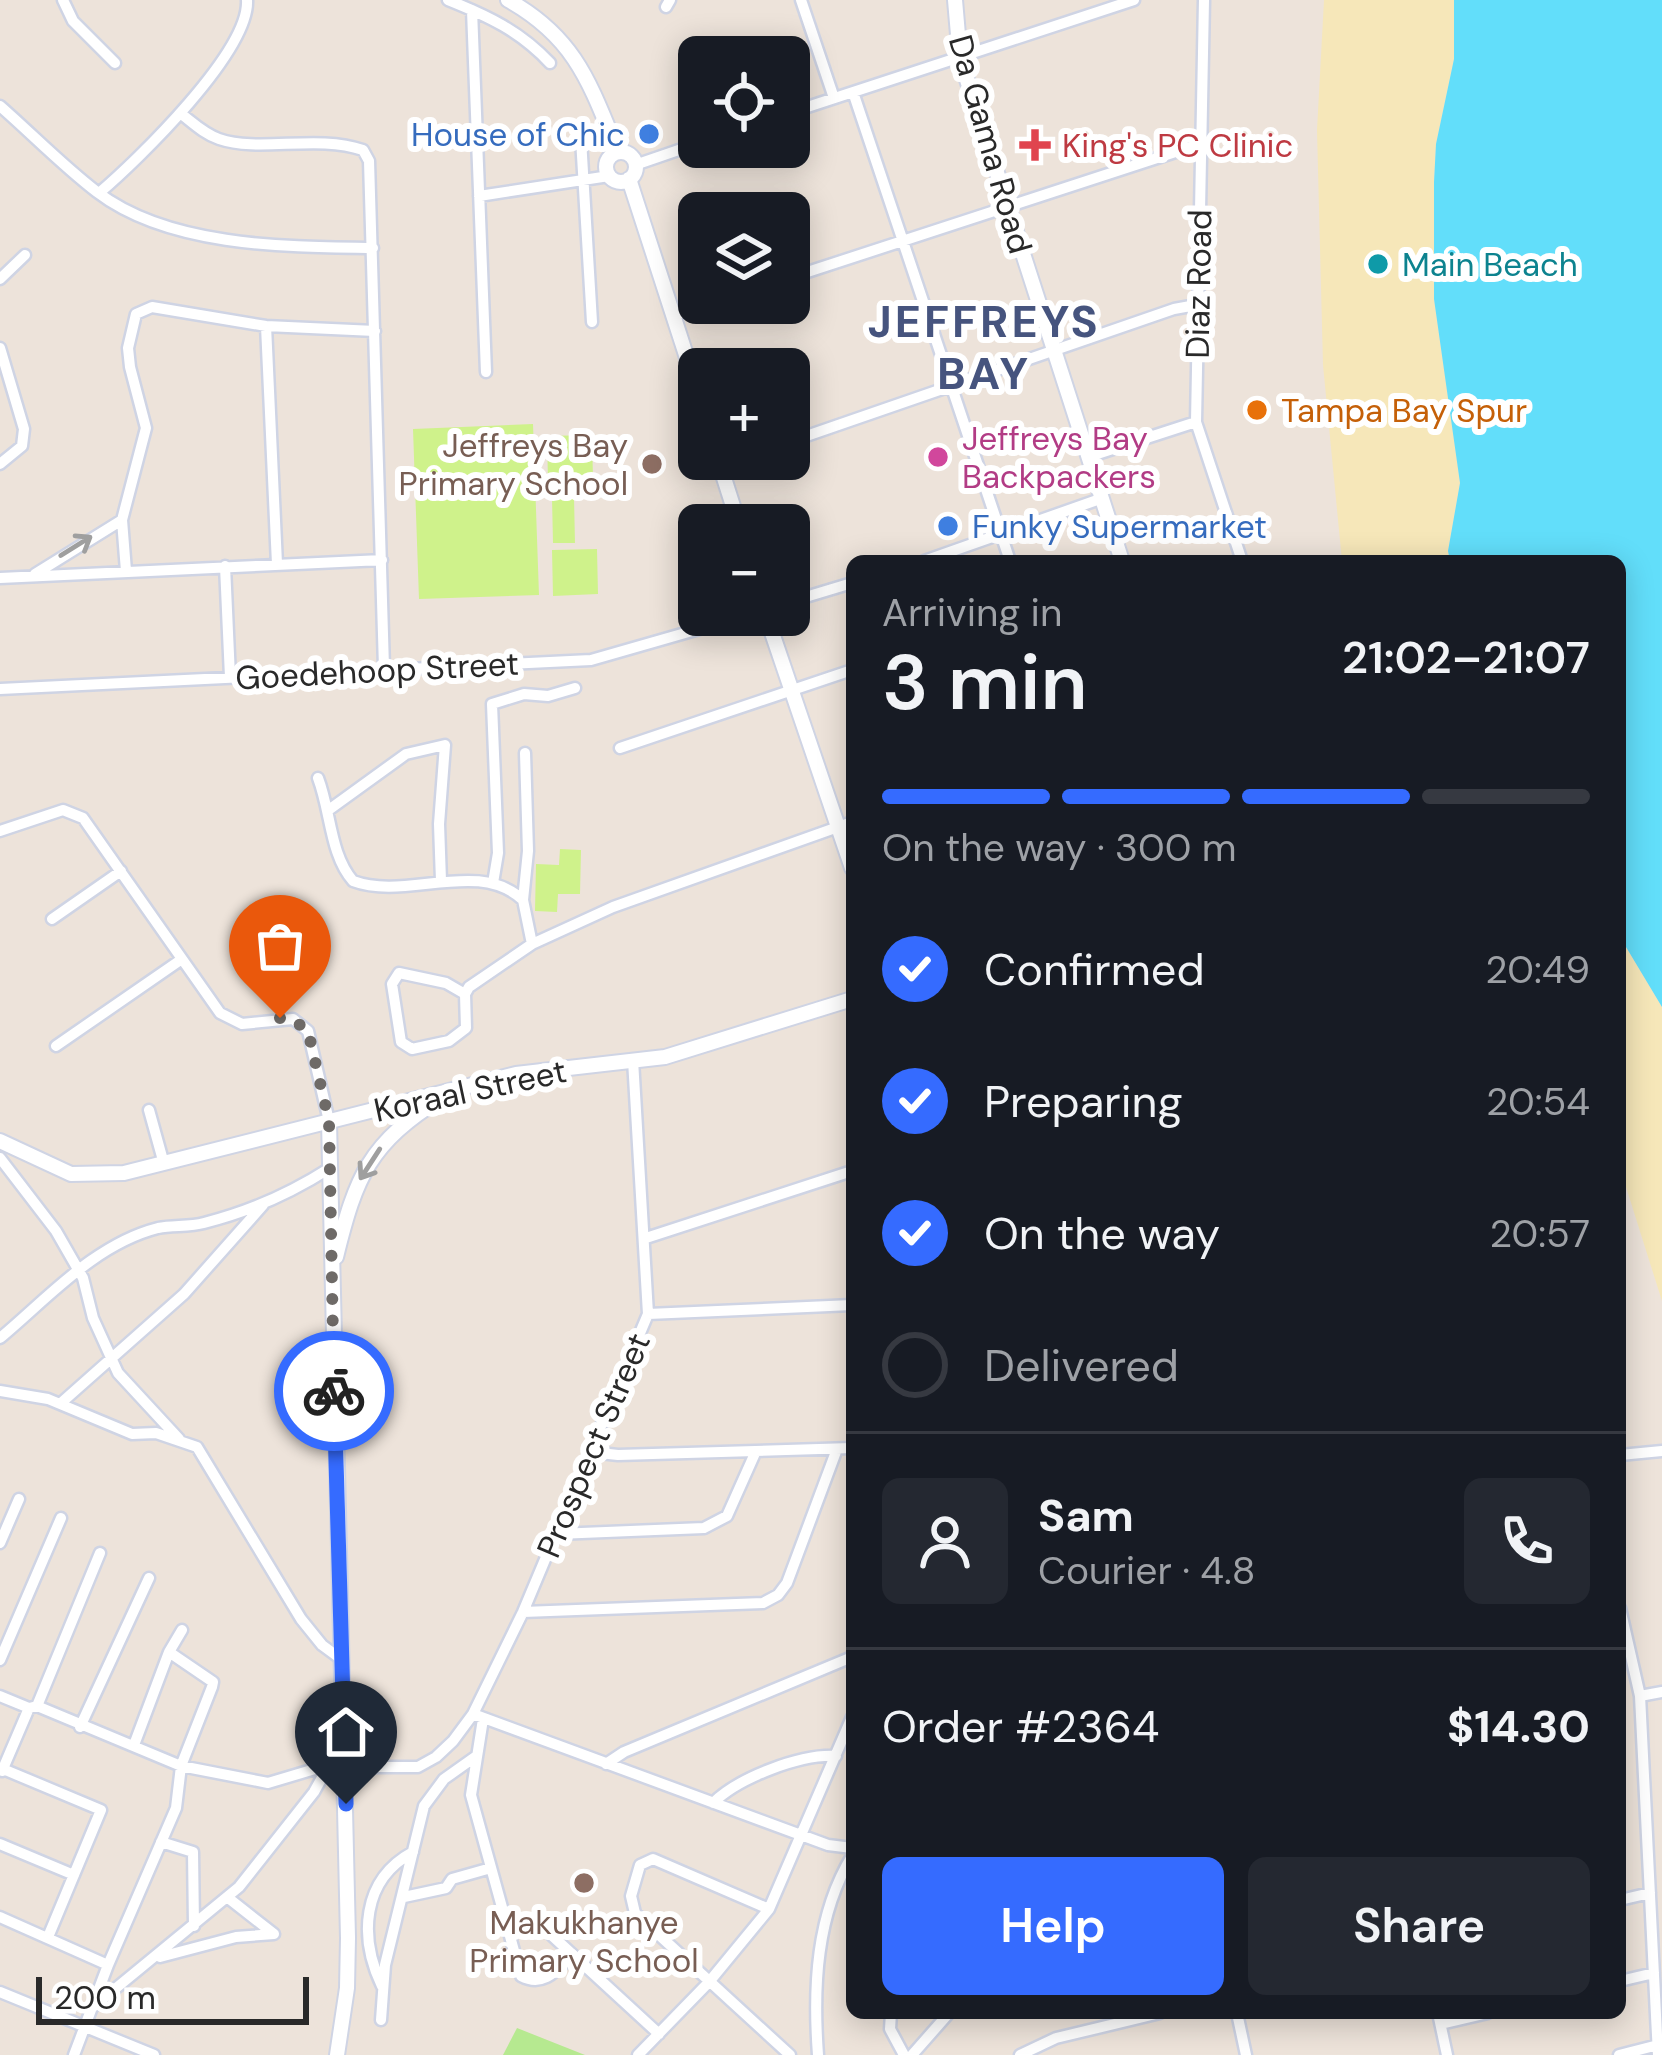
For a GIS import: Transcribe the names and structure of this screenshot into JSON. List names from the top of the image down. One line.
{"streets":{"street":["Da Gama Road","Diaz Road","Goedehoop Street","Koraal Street","Prospect Street"]},"crossings":[["Koraal Street","Prospect Street"]],"districts":["JEFFREYS BAY"],"places":{"other":["House of Chic","Main Beach","Tampa Bay Spur","Jeffreys Bay Backpackers","Jeffreys Bay Primary School","Funky Supermarket","Makukhanye Primary School"],"health":["King's PC Clinic"]},"scale_bar":"200 m","page":{"map_buttons":["+","−"],"heading":["3 min","Arriving in","21:02–21:07"],"panel":["Sam","Courier · 4.8","Order #2364","$14.30"],"bar":"On the way · 300 m","list":[["Confirmed","20:49"],["Preparing","20:54"],["On the way","20:57"],"Delivered"],"buttons":["Help","Share"],"scale":"200 m"}}
